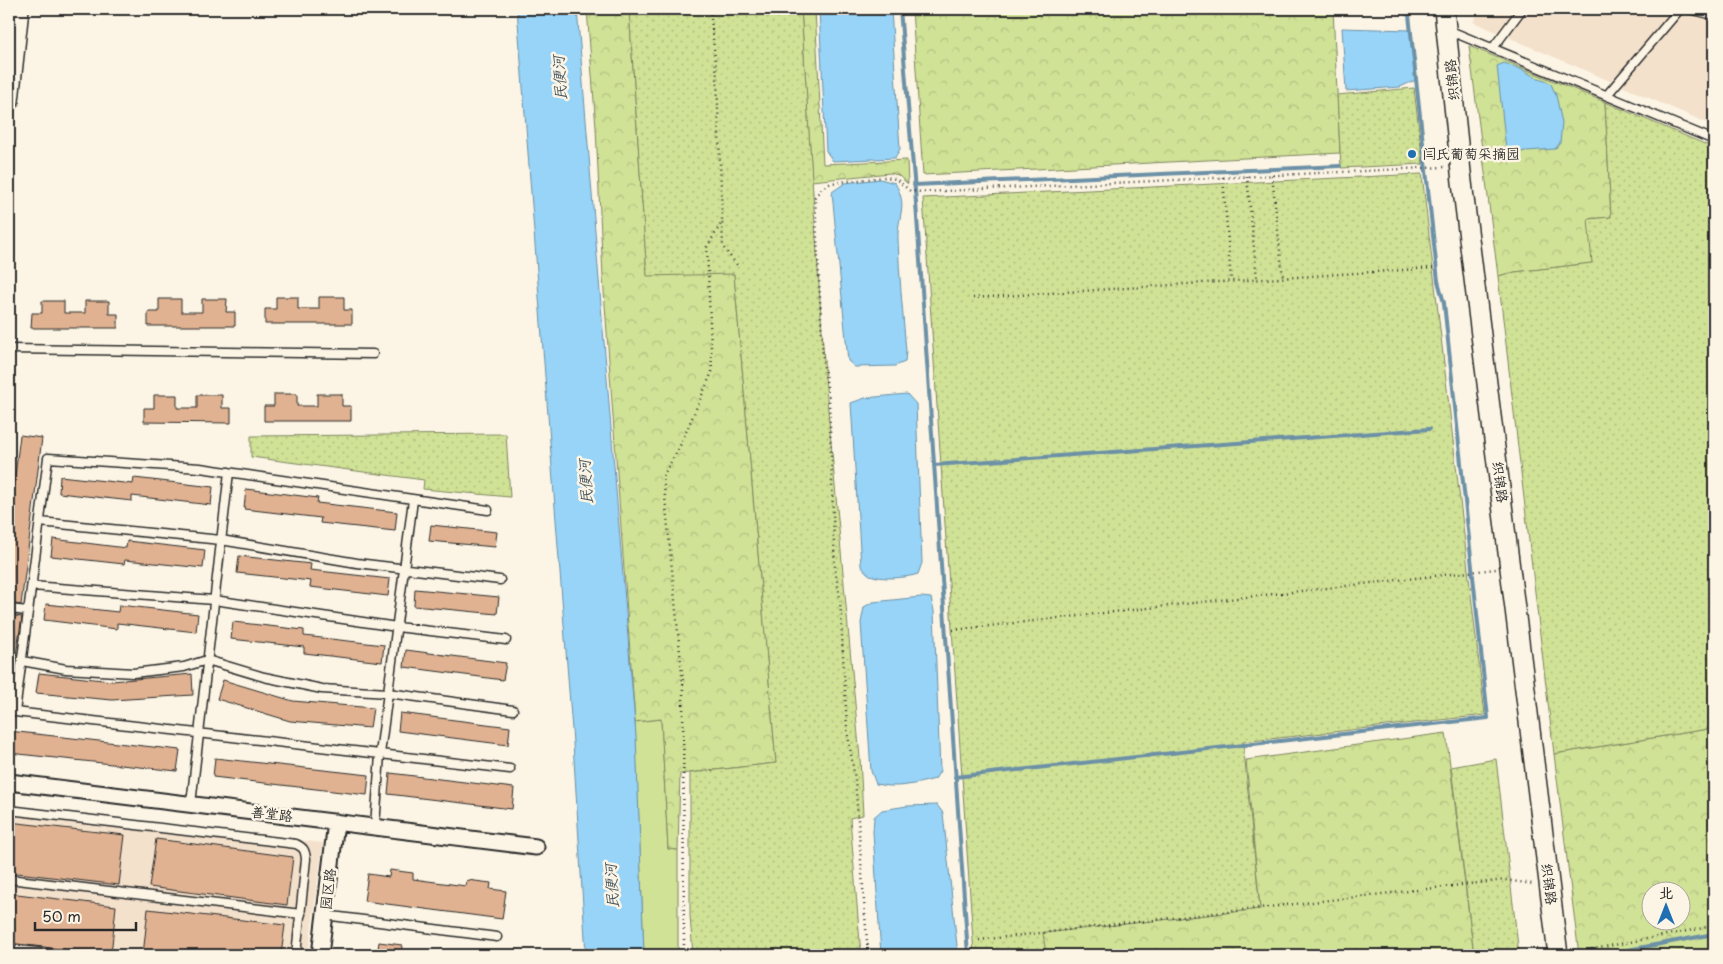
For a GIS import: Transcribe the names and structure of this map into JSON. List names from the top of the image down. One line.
{"streets":{"street":["织锦路","善堂路","园区路"]},"crossings":[["善堂路","园区路"]],"water":["民便河"],"places":["闫氏葡萄采摘园"],"scale_bar":"50 m","north":"top"}
